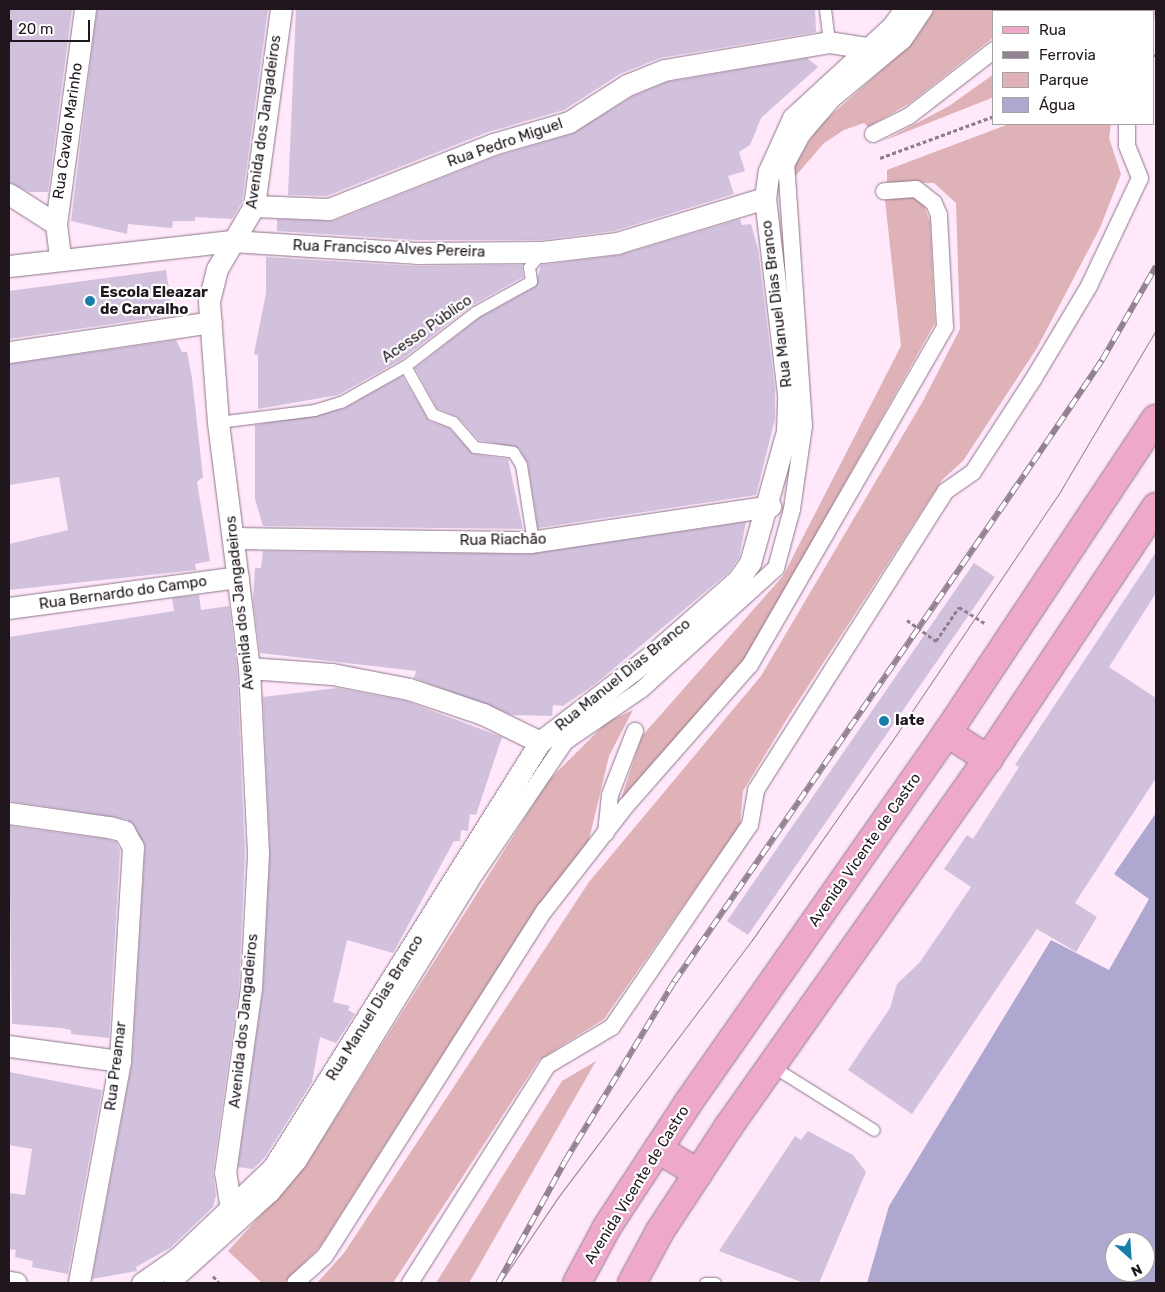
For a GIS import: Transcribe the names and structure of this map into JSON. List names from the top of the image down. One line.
{"streets":{"main road":["Avenida Vicente de Castro"],"street":["Avenida dos Jangadeiros","Rua Cavalo Marinho","Rua Pedro Miguel","Rua Francisco Alves Pereira","Rua Manuel Dias Branco","Rua Riachão","Rua Bernardo do Campo","Rua Preamar"],"lane":["Acesso Público"]},"crossings":[["Avenida dos Jangadeiros","Rua Pedro Miguel"],["Avenida dos Jangadeiros","Rua Francisco Alves Pereira"],["Avenida dos Jangadeiros","Rua Manuel Dias Branco"],["Avenida dos Jangadeiros","Acesso Público"],["Avenida dos Jangadeiros","Rua Riachão"],["Avenida dos Jangadeiros","Rua Bernardo do Campo"],["Rua Cavalo Marinho","Rua Francisco Alves Pereira"],["Rua Pedro Miguel","Rua Manuel Dias Branco"],["Rua Francisco Alves Pereira","Rua Manuel Dias Branco"],["Rua Francisco Alves Pereira","Acesso Público"],["Rua Manuel Dias Branco","Rua Riachão"]],"places":["Escola Eleazar de Carvalho","Iate"],"legend":["Rua","Ferrovia","Parque","Água"],"scale_bar":"20 m","north":"bottom right"}
